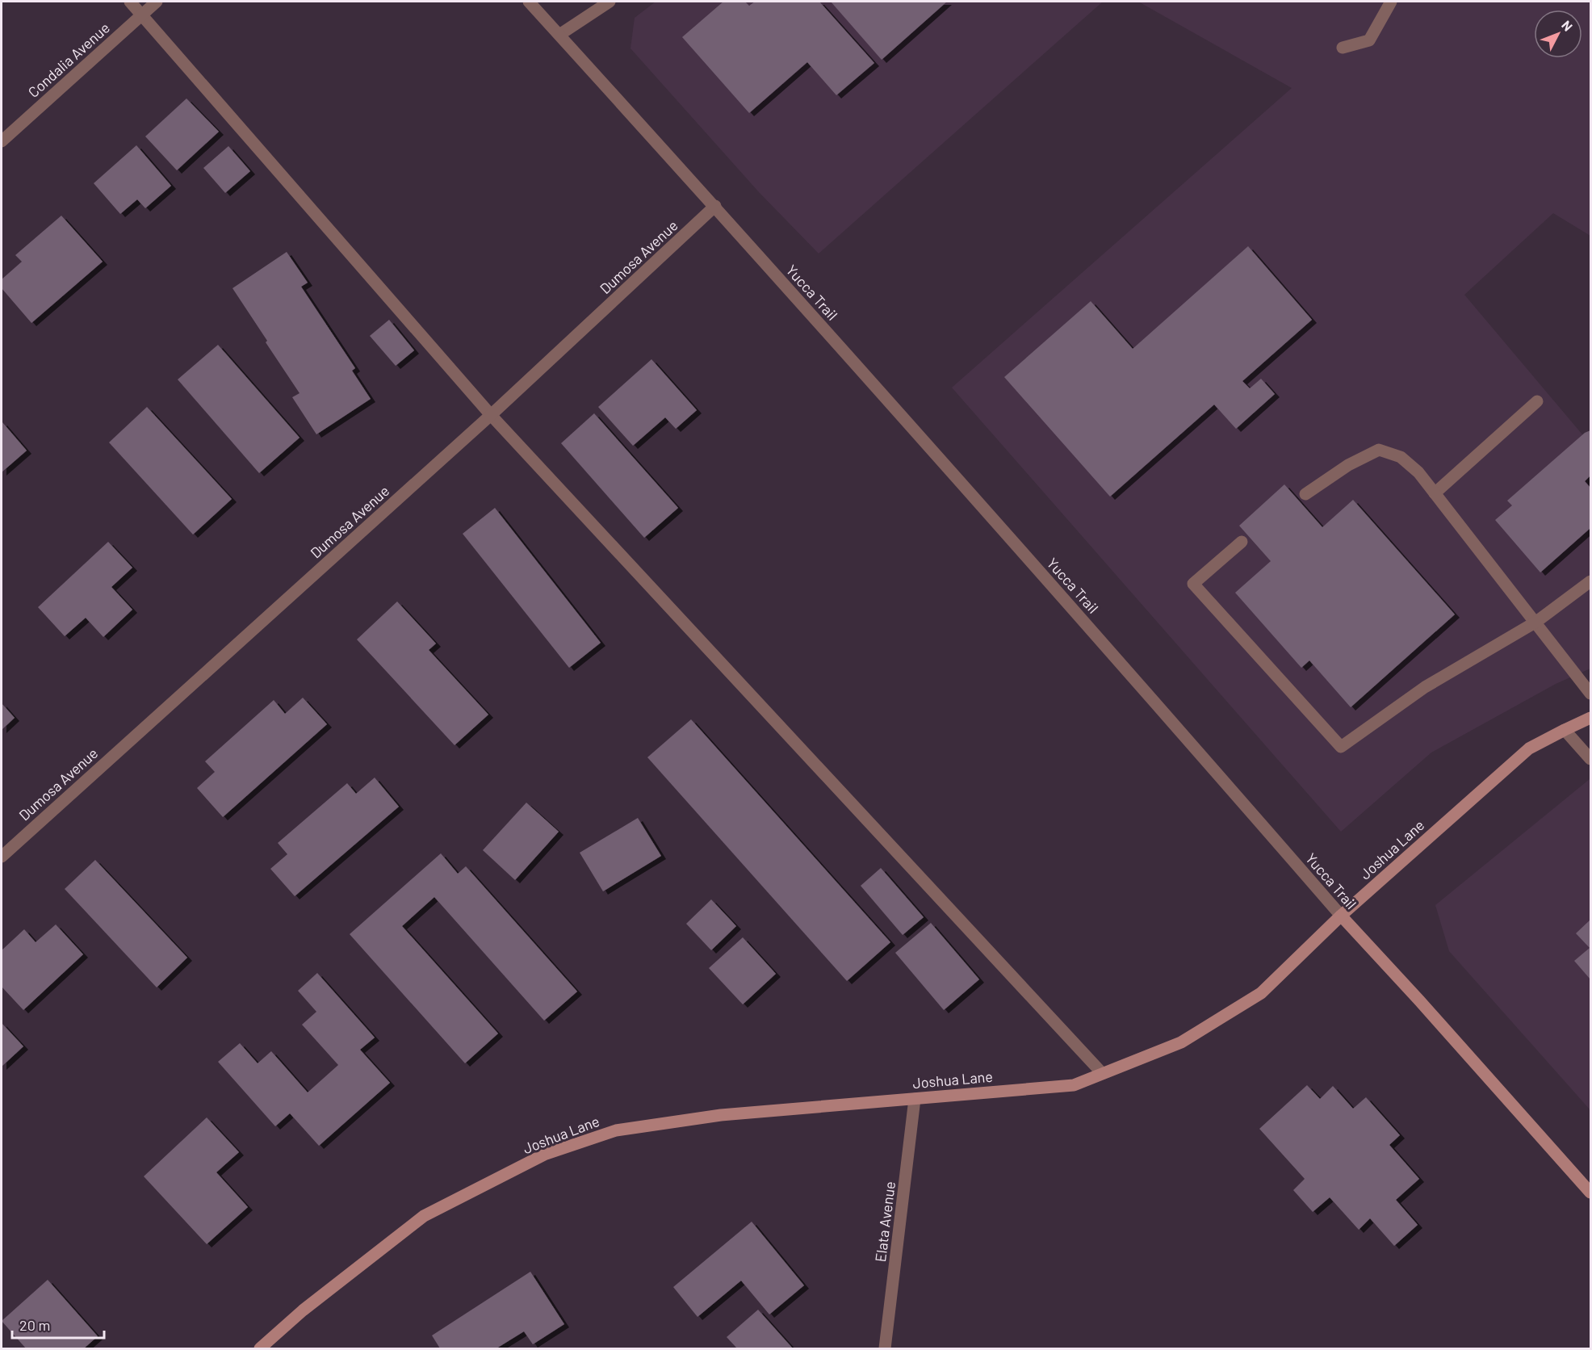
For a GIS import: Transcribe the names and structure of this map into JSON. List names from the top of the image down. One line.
{"streets":{"main road":["Yucca Trail","Joshua Lane"],"street":["Condalia Avenue","Dumosa Avenue","Elata Avenue"]},"crossings":[["Dumosa Avenue","Yucca Trail"],["Yucca Trail","Joshua Lane"],["Joshua Lane","Elata Avenue"]],"scale_bar":"20 m","north":"top right"}
